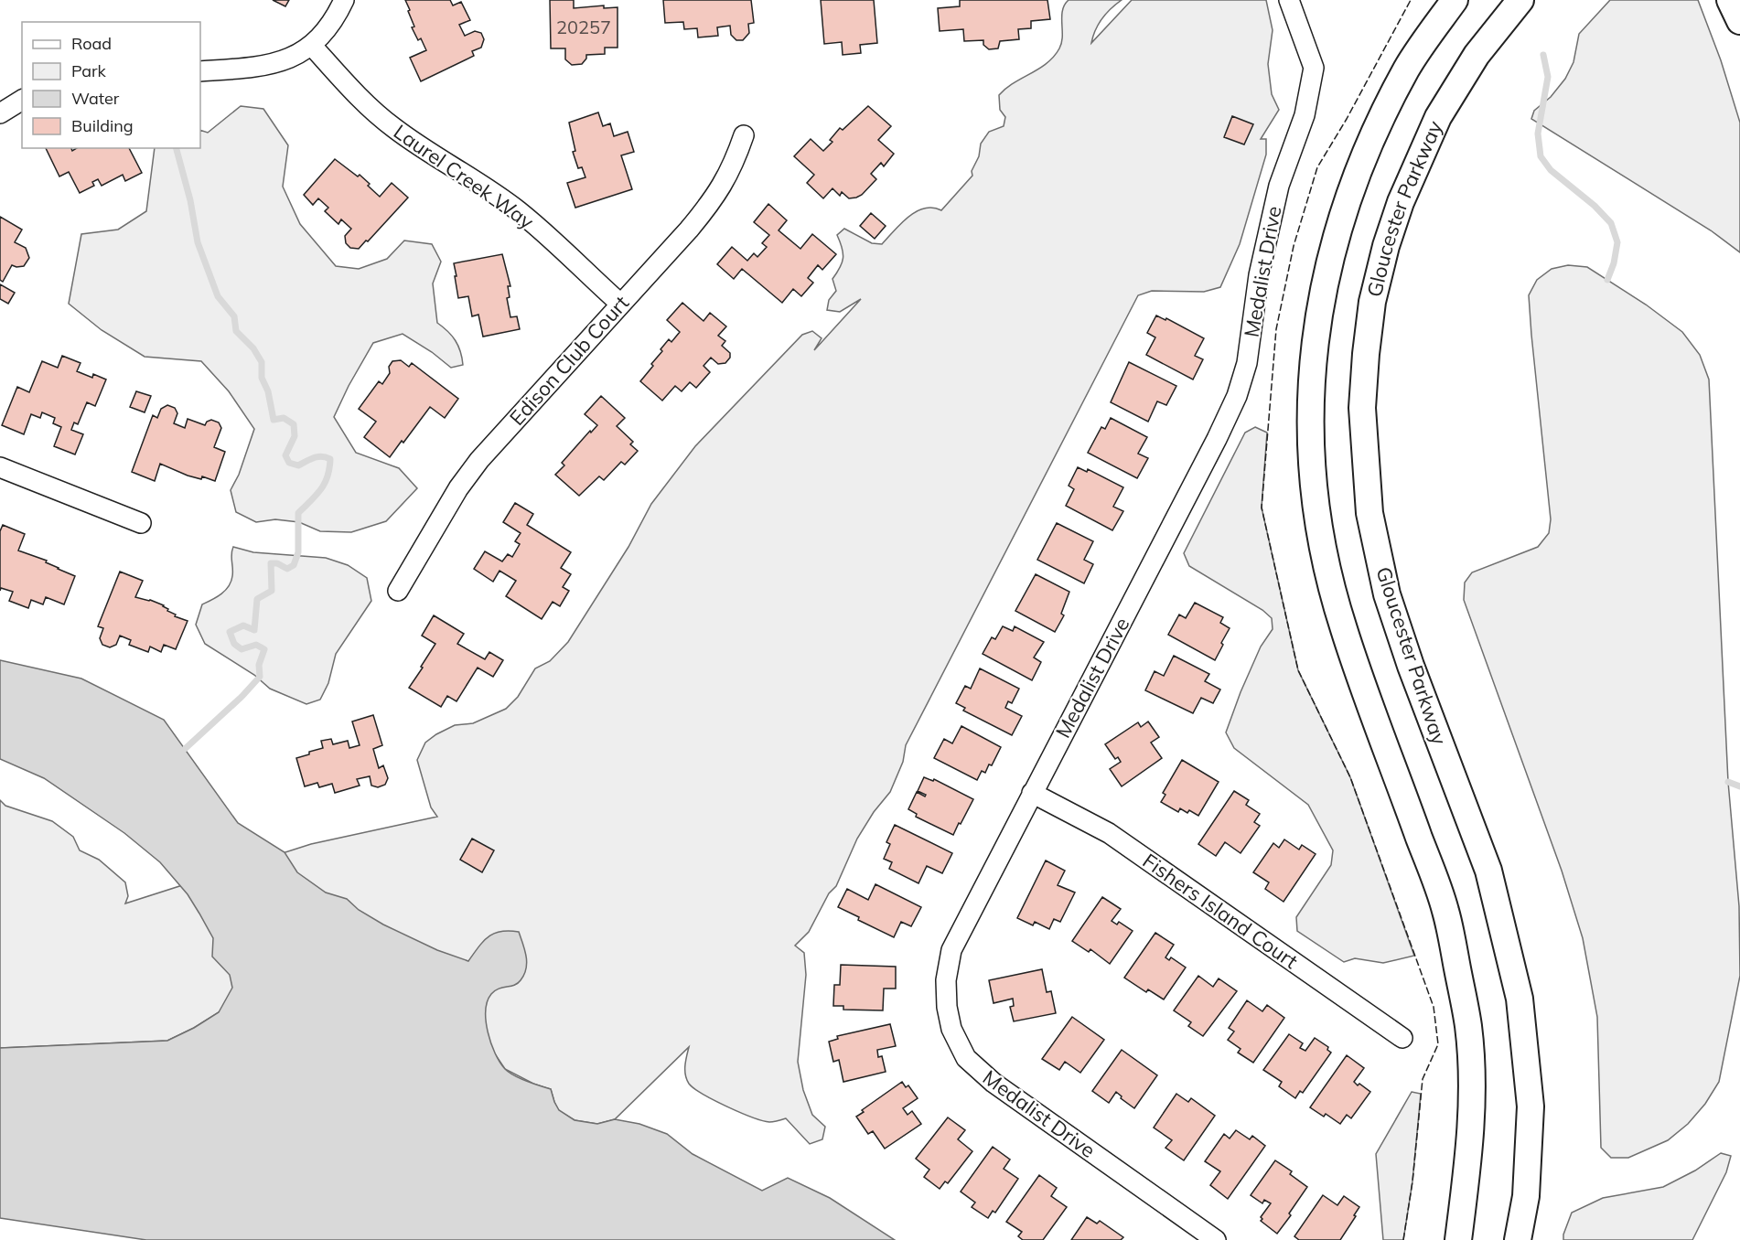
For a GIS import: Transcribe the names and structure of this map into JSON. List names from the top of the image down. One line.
{"streets":{"main road":["Gloucester Parkway"],"street":["Laurel Creek Way","Medalist Drive","Edison Club Court","Fishers Island Court"]},"crossings":[["Laurel Creek Way","Edison Club Court"],["Medalist Drive","Fishers Island Court"]],"house_numbers":["20257"],"legend":["Road","Park","Water","Building"]}
